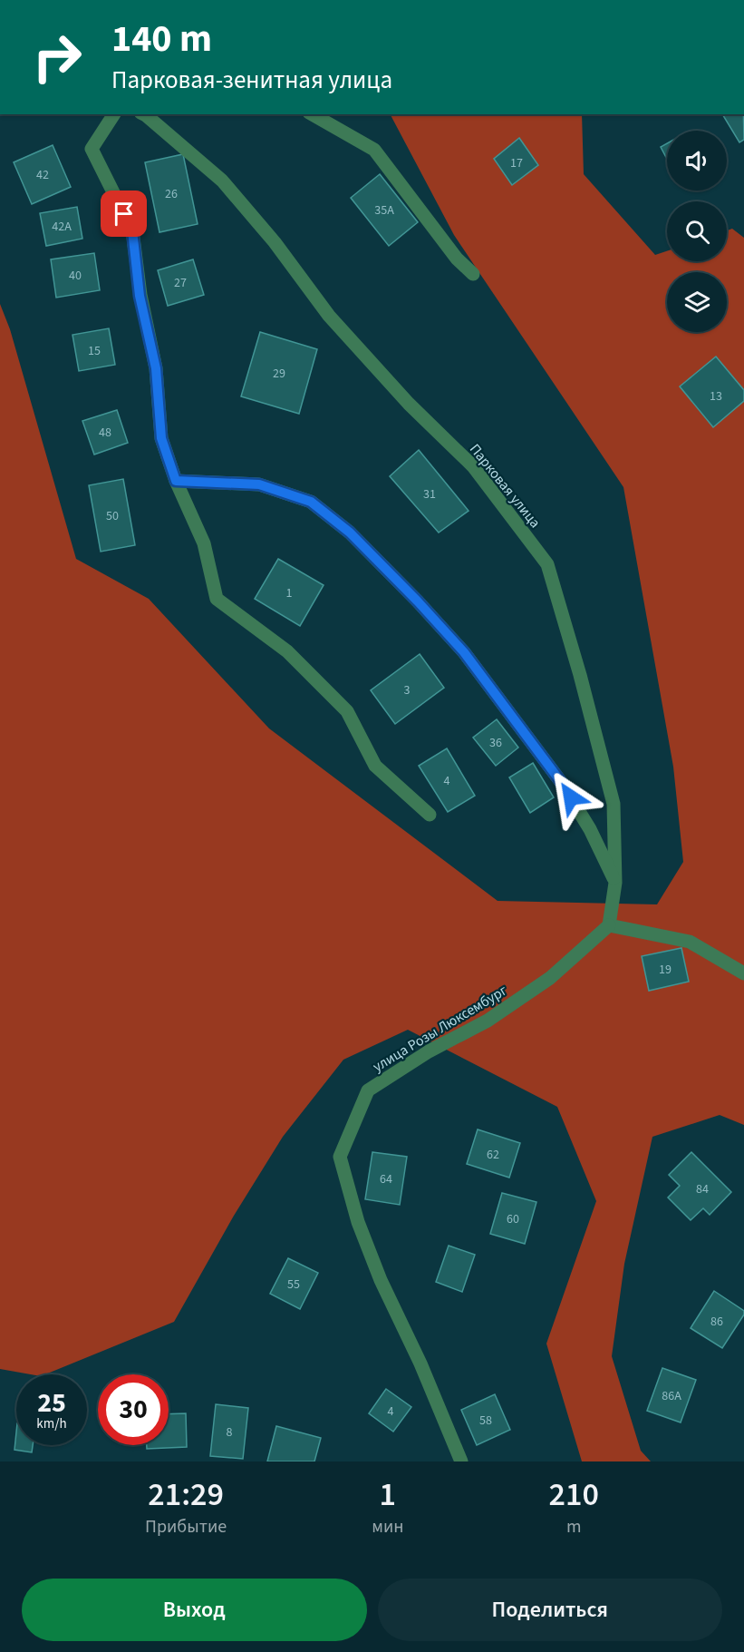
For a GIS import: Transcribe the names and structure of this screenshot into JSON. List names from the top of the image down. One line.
{"streets":{"street":["Парковая улица","улица Розы Люксембург"]},"crossings":[["Парковая улица","улица Розы Люксембург"]],"house_numbers":["17","42","26","35А","42А","40","27","15","29","13","48","31","50","1","3","36","4","19","62","64","84","60","55","86","86А","4","58","8"],"page":{"turn":["140 m","Парковая-зенитная улица"],"speed":"25 km/h","limit":"30","eta":["21:29","Прибытие","1","мин","210","m"],"buttons":["Выход","Поделиться"]}}
